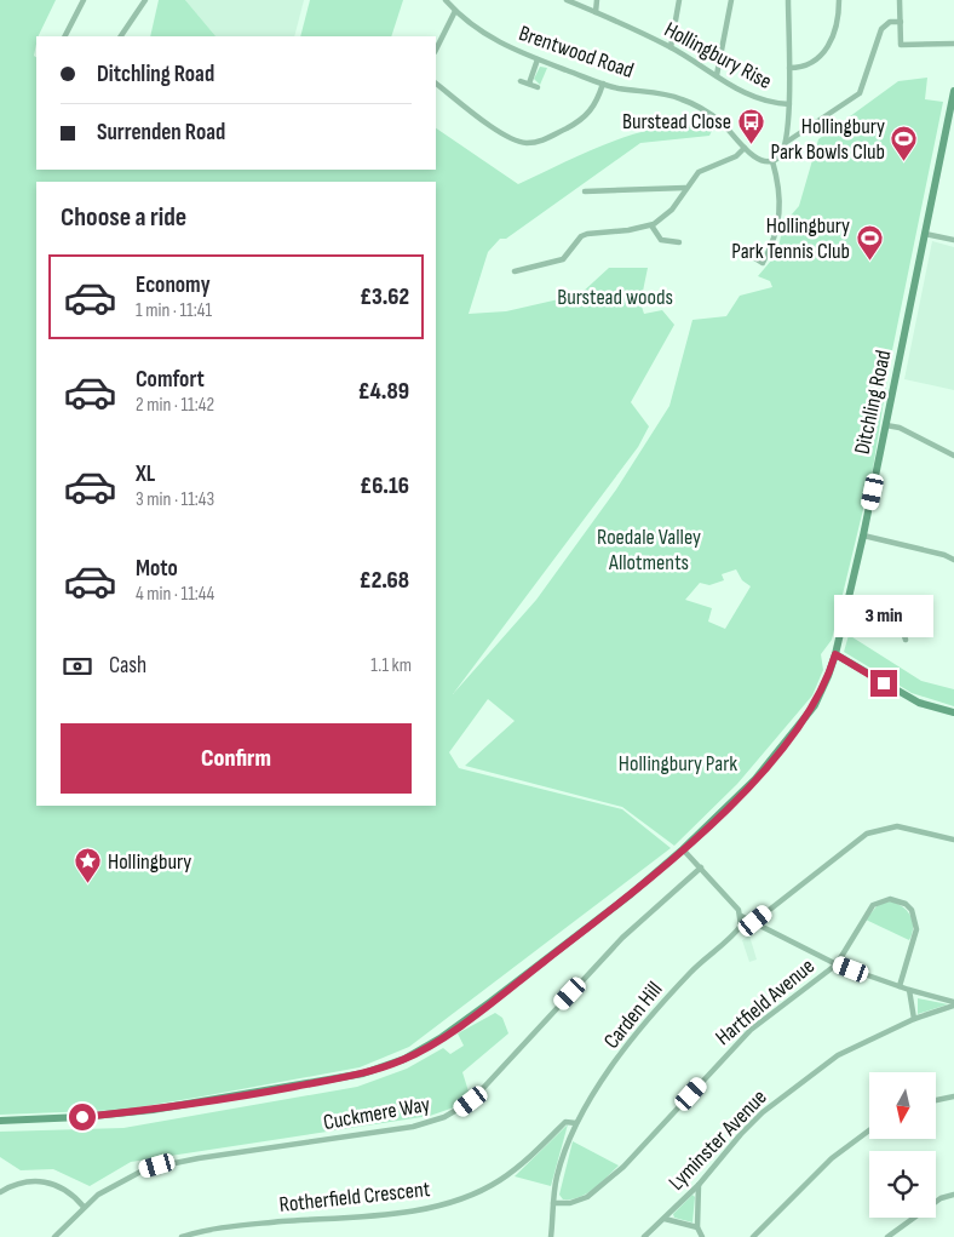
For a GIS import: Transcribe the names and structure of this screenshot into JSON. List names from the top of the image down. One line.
{"streets":{"street":["Brentwood Road","Hollingbury Rise","Ditchling Road","Hartfield Avenue","Carden Hill","Cuckmere Way","Lyminster Avenue","Rotherfield Crescent"]},"crossings":[["Hartfield Avenue","Carden Hill"],["Carden Hill","Rotherfield Crescent"]],"parks":["Burstead woods","Roedale Valley Allotments","Hollingbury Park"],"places":{"bus stop":["Burstead Close"],"sports":["Hollingbury Park Bowls Club","Hollingbury Park Tennis Club"],"place":["Hollingbury"]},"north":"bottom","page":{"banner":["Ditchling Road","Surrenden Road"],"heading":"Choose a ride","list":[{"name":"Economy","note":"1 min · 11:41","value":"£3.62"},{"name":"Comfort","note":"2 min · 11:42","value":"£4.89"},{"name":"XL","note":"3 min · 11:43","value":"£6.16"},{"name":"Moto","note":"4 min · 11:44","value":"£2.68"}],"bubble":"3 min","pay":["Cash","1.1 km"],"buttons":"Confirm"}}
